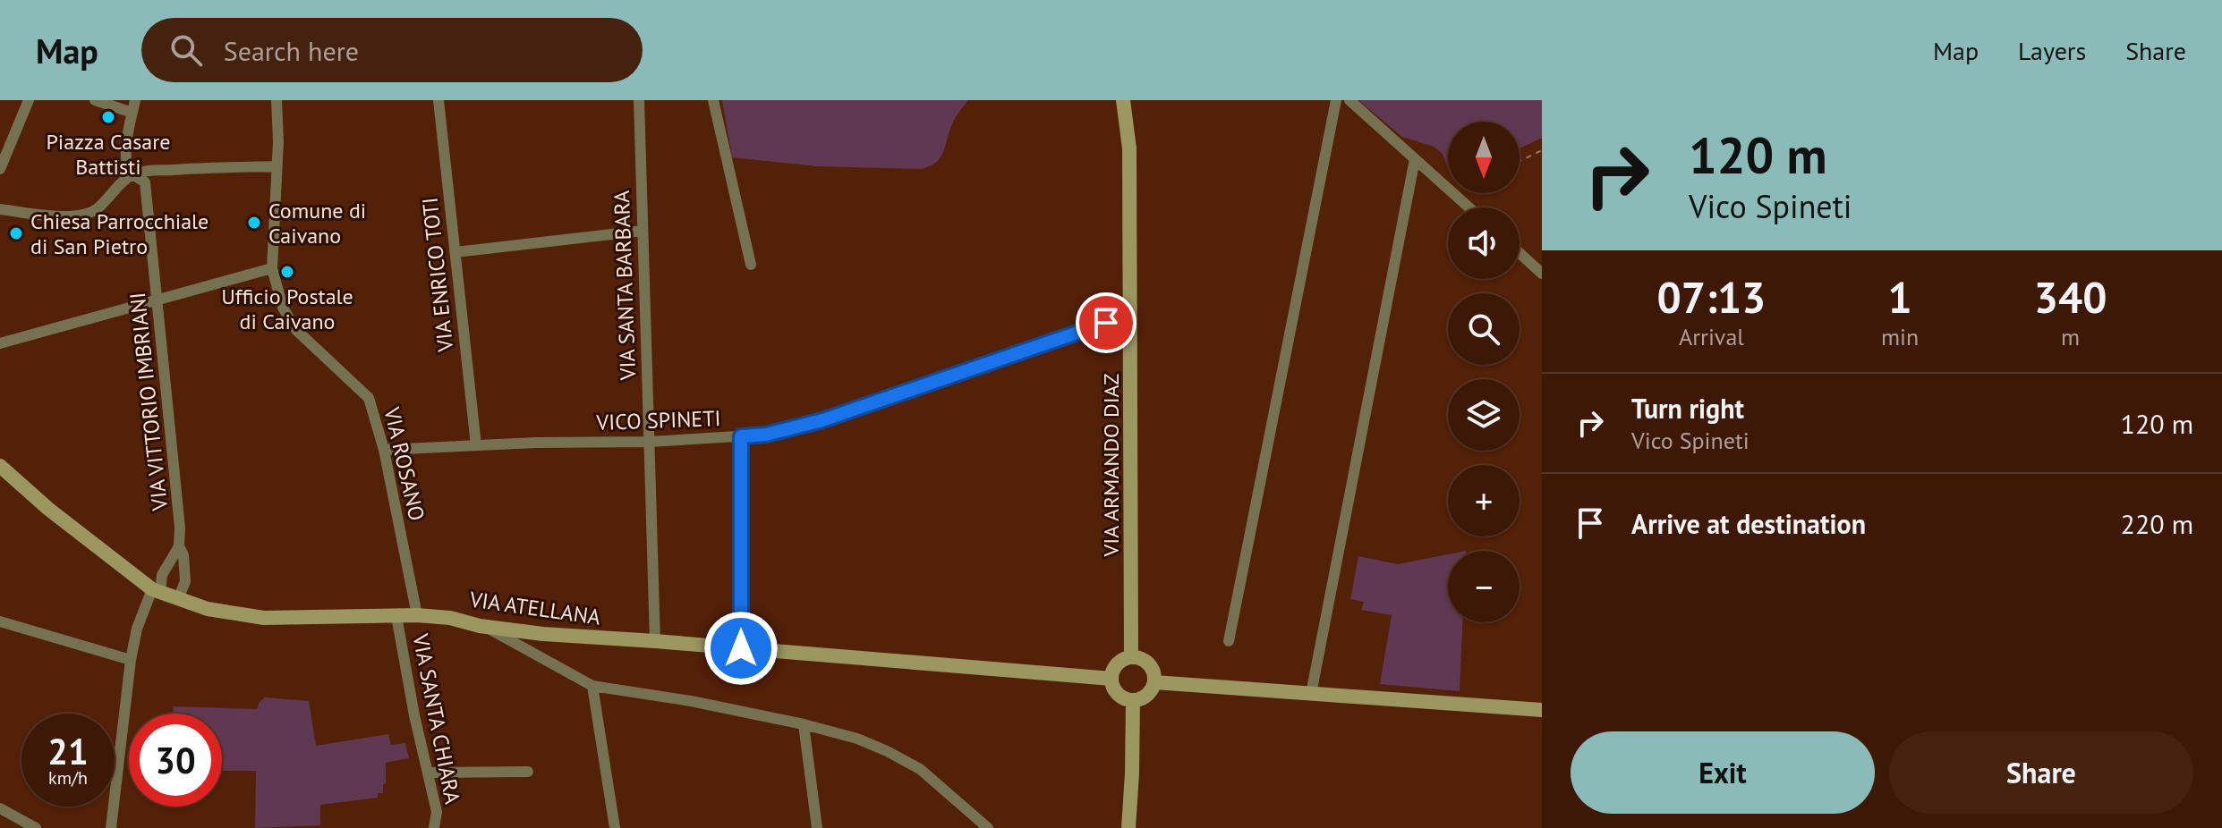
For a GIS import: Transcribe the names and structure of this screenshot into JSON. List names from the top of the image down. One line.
{"streets":{"main road":["VIA ARMANDO DIAZ","VIA ATELLANA"],"street":["VIA ENRICO TOTI","VIA SANTA BARBARA","VIA VITTORIO IMBRIANI","VICO SPINETI","VIA ROSANO","VIA SANTA CHIARA"]},"crossings":[["VIA ENRICO TOTI","VICO SPINETI"],["VIA SANTA BARBARA","VICO SPINETI"],["VIA SANTA BARBARA","VIA ATELLANA"],["VIA VITTORIO IMBRIANI","VIA ATELLANA"],["VICO SPINETI","VIA ROSANO"],["VICO SPINETI","VIA ARMANDO DIAZ"],["VIA ROSANO","VIA ATELLANA"],["VIA ARMANDO DIAZ","VIA ATELLANA"],["VIA ATELLANA","VIA SANTA CHIARA"]],"places":["Piazza Casare Battisti","Comune di Caivano","Chiesa Parrocchiale di San Pietro","Ufficio Postale di Caivano"],"north":"bottom","page":{"header":"Map","search":"Search here","nav":["Map","Layers","Share"],"turn":["120 m","Vico Spineti"],"map_buttons":["+","−"],"eta":["07:13","Arrival","1","min","340","m"],"list":[{"name":"Turn right","note":"Vico Spineti","value":"120 m"},{"name":"Arrive at destination","value":"220 m"}],"speed":"21 km/h","limit":"30","buttons":["Exit","Share"]}}
